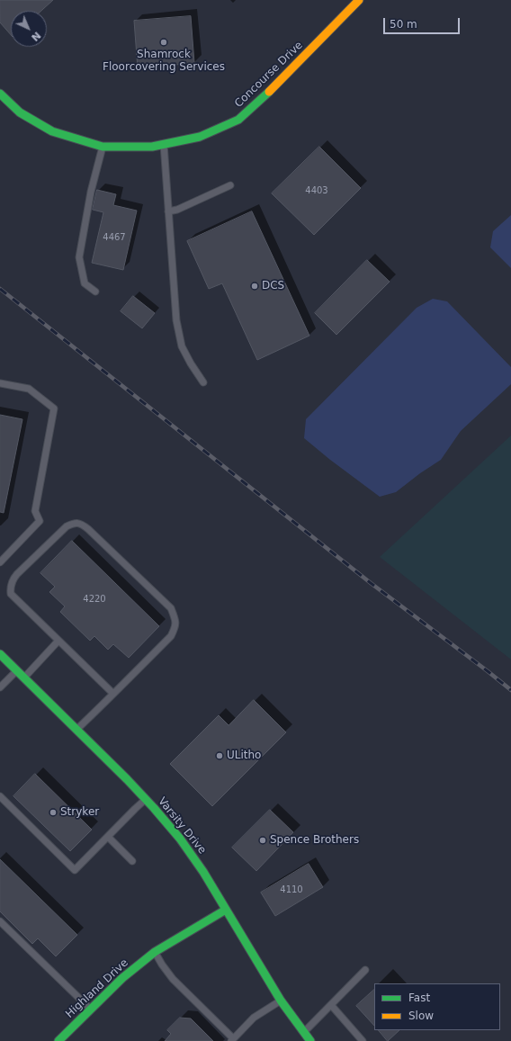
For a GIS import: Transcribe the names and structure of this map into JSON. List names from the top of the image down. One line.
{"streets":{"street":["Concourse Drive","Varsity Drive","Highland Drive"]},"crossings":[["Varsity Drive","Highland Drive"]],"places":["Shamrock Floorcovering Services","DCS","ULitho","Stryker","Spence Brothers"],"house_numbers":["4403","4467","4220","4110"],"legend":["Fast","Slow"],"scale_bar":"50 m","north":"bottom right"}
